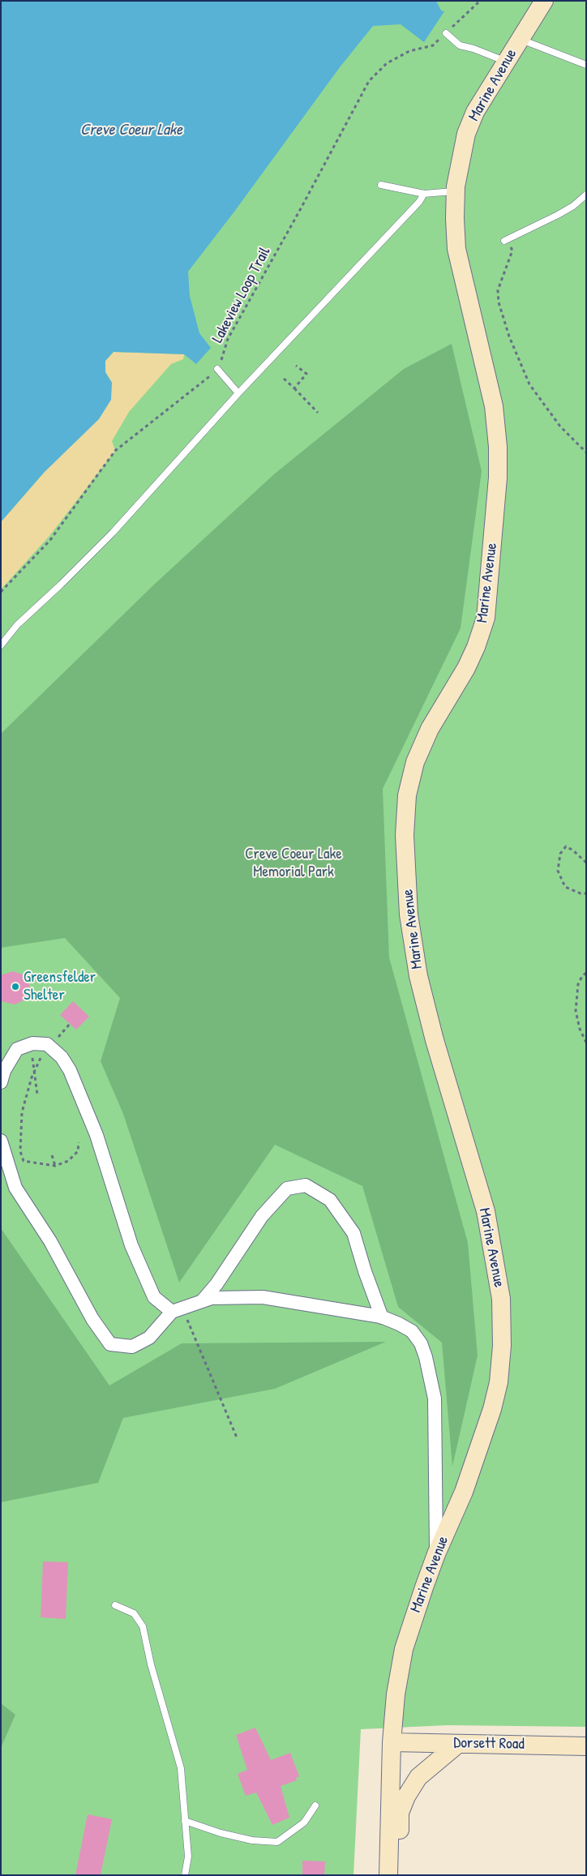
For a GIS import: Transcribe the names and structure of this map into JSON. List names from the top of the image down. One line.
{"streets":{"main road":["Marine Avenue","Dorsett Road"],"path":["Lakeview Loop Trail"]},"crossings":[["Marine Avenue","Dorsett Road"]],"water":["Creve Coeur Lake"],"parks":["Creve Coeur Lake Memorial Park"],"places":["Greensfelder Shelter"]}
